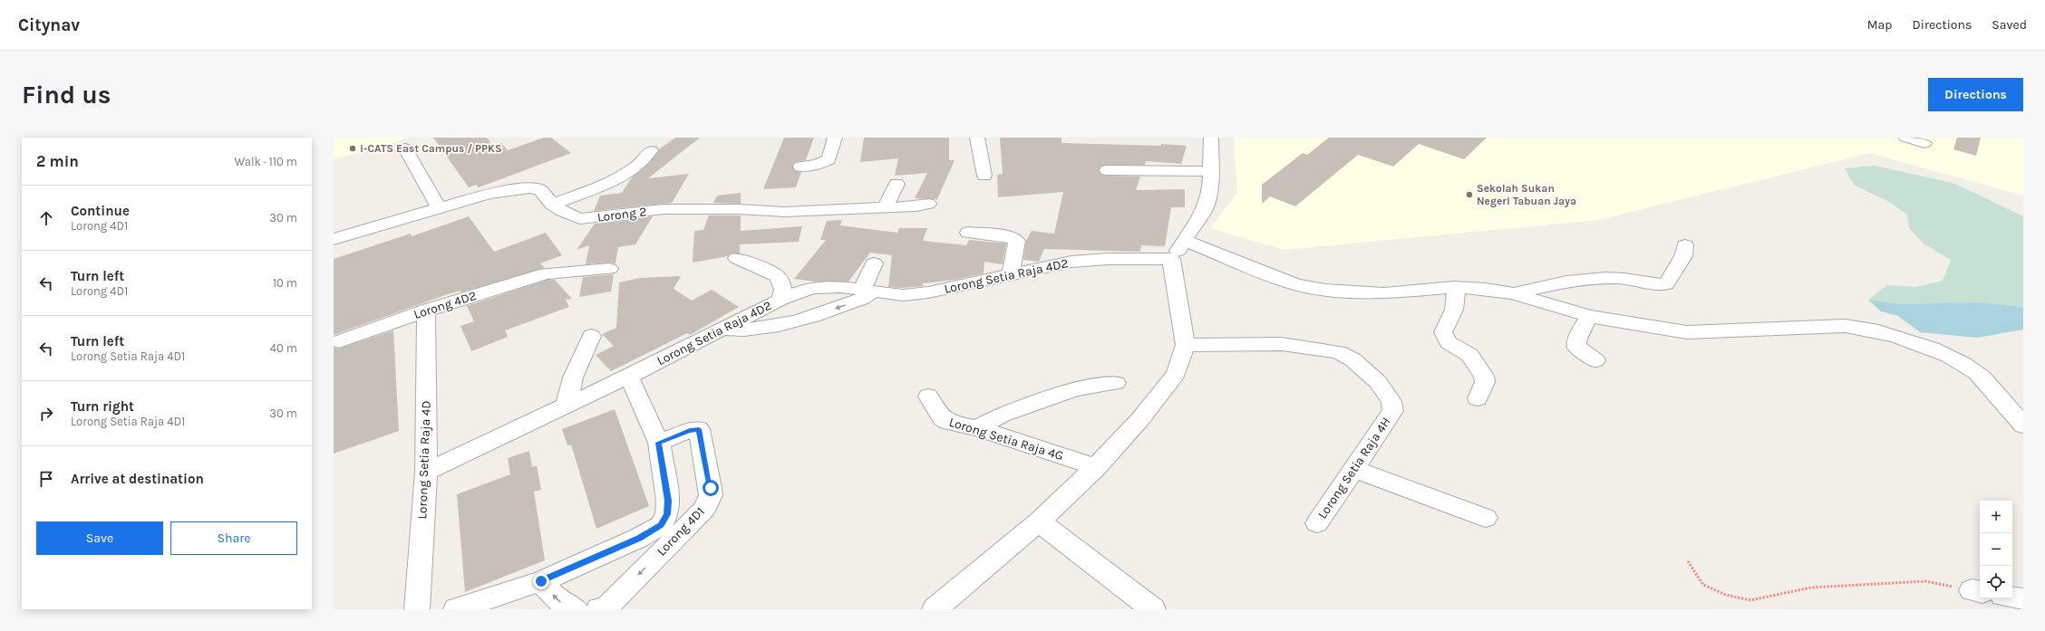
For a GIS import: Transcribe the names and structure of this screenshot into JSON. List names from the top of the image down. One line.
{"streets":{"street":["Lorong 2","Lorong Setia Raja 4D2","Lorong 4D2","Lorong Setia Raja 4G","Lorong Setia Raja 4D","Lorong Setia Raja 4H","Lorong 4D1"]},"crossings":[["Lorong Setia Raja 4D2","Lorong Setia Raja 4D"],["Lorong 4D2","Lorong Setia Raja 4D"]],"places":["i-CATS East Campus / PPKS","Sekolah Sukan Negeri Tabuan Jaya"],"page":{"header":"Citynav","nav":["Map","Directions","Saved"],"buttons":["Directions",["Save","Share"]],"title":"Find us","heading":["2 min","Walk · 110 m"],"list":[["Continue","Lorong 4D1","30 m"],["Turn left","Lorong 4D1","10 m"],["Turn left","Lorong Setia Raja 4D1","40 m"],["Turn right","Lorong Setia Raja 4D1","30 m"],"Arrive at destination"],"map_buttons":["+","−"]}}
